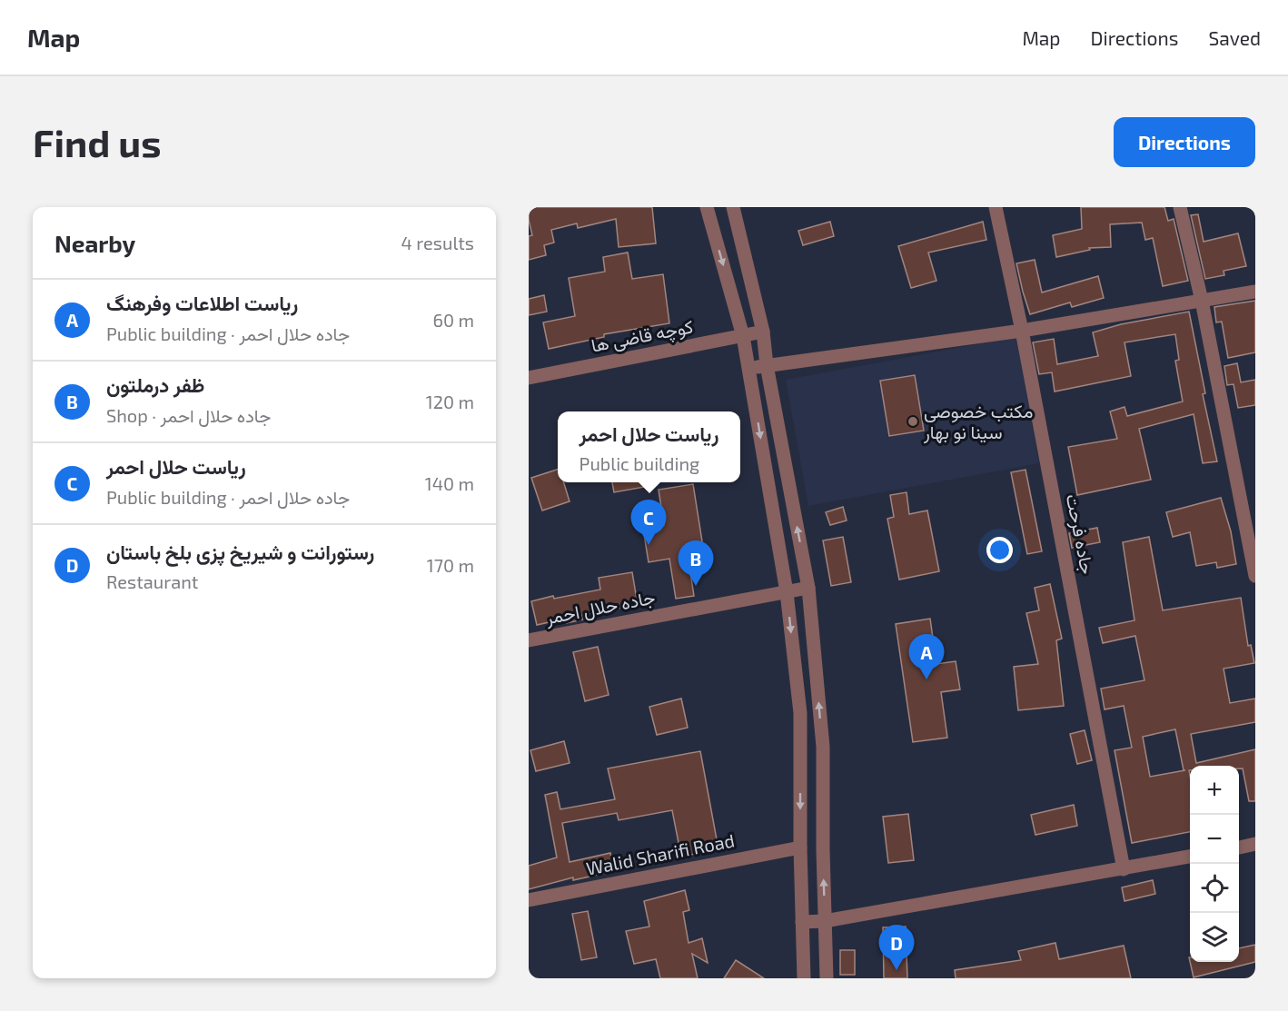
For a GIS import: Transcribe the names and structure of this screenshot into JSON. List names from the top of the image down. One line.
{"streets":{"street":["کوچه قاضی ها","جاده فرحت","جاده حلال احمر","Walid Sharifi Road"]},"places":["مکتب خصوصی سینا نو بهار"],"page":{"header":"Map","nav":["Map","Directions","Saved"],"buttons":"Directions","title":"Find us","heading":["Nearby","4 results"],"list":[{"mark":"A","name":"ریاست اطلاعات وفرهنگ","note":"Public building · جاده حلال احمر","value":"60 m"},{"mark":"B","name":"ظفر درملتون","note":"Shop · جاده حلال احمر","value":"120 m"},{"mark":"C","name":"ریاست حلال احمر","note":"Public building · جاده حلال احمر","value":"140 m"},{"mark":"D","name":"رستورانت و شیریخ پزی بلخ باستان","note":"Restaurant","value":"170 m"}],"popup":["ریاست حلال احمر","Public building"],"pins":["C","B","A","D"],"map_buttons":["+","−"]}}
